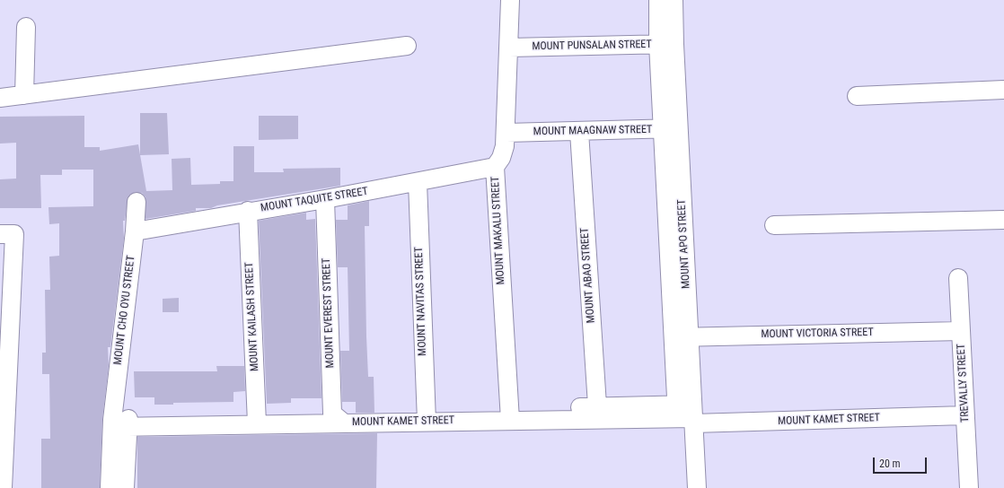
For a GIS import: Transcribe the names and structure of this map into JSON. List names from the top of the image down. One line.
{"streets":{"street":["MOUNT PUNSALAN STREET","MOUNT MAAGNAW STREET","MOUNT TAQUITE STREET","MOUNT MAKALU STREET","MOUNT APO STREET","MOUNT ABAO STREET","MOUNT NAVITAS STREET","MOUNT CHO OYU STREET","MOUNT EVEREST STREET","MOUNT KAILASH STREET","MOUNT VICTORIA STREET","TREVALLY STREET","MOUNT KAMET STREET"]},"crossings":[["MOUNT PUNSALAN STREET","MOUNT MAKALU STREET"],["MOUNT PUNSALAN STREET","MOUNT APO STREET"],["MOUNT MAAGNAW STREET","MOUNT MAKALU STREET"],["MOUNT MAAGNAW STREET","MOUNT APO STREET"],["MOUNT MAAGNAW STREET","MOUNT ABAO STREET"],["MOUNT TAQUITE STREET","MOUNT MAKALU STREET"],["MOUNT TAQUITE STREET","MOUNT NAVITAS STREET"],["MOUNT TAQUITE STREET","MOUNT CHO OYU STREET"],["MOUNT TAQUITE STREET","MOUNT EVEREST STREET"],["MOUNT TAQUITE STREET","MOUNT KAILASH STREET"],["MOUNT MAKALU STREET","MOUNT KAMET STREET"],["MOUNT APO STREET","MOUNT VICTORIA STREET"],["MOUNT APO STREET","MOUNT KAMET STREET"],["MOUNT ABAO STREET","MOUNT KAMET STREET"],["MOUNT NAVITAS STREET","MOUNT KAMET STREET"],["MOUNT CHO OYU STREET","MOUNT KAMET STREET"],["MOUNT EVEREST STREET","MOUNT KAMET STREET"],["MOUNT KAILASH STREET","MOUNT KAMET STREET"],["MOUNT VICTORIA STREET","TREVALLY STREET"],["TREVALLY STREET","MOUNT KAMET STREET"]],"scale_bar":"20 m"}
